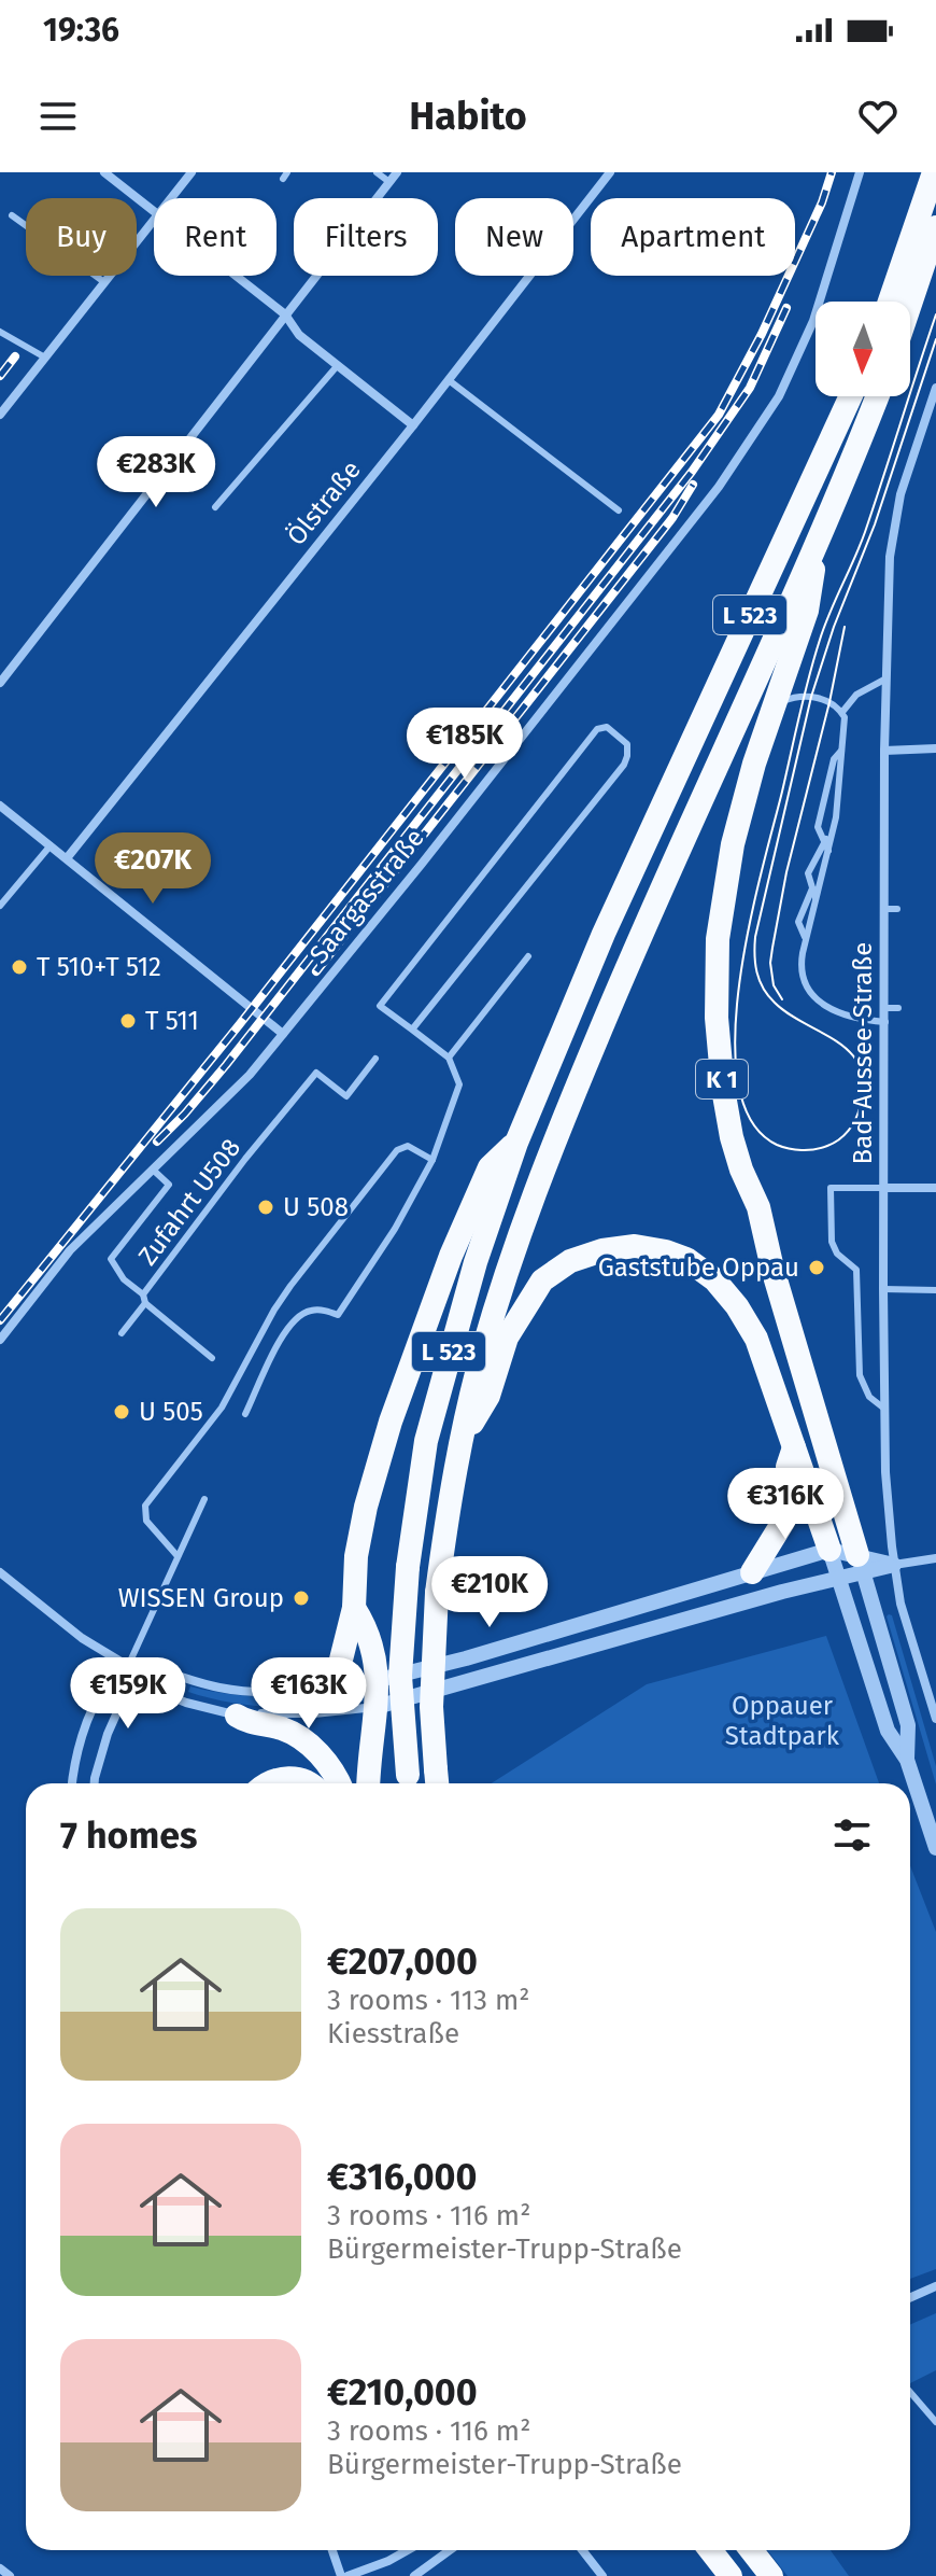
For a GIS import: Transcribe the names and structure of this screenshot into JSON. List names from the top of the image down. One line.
{"streets":{"highway":["L 523","K 1"],"street":["Ölstraße","Saargasstraße","Bad-Aussee-Straße"],"lane":["Zufahrt U508"]},"crossings":[["L 523","K 1"],["Saargasstraße","Zufahrt U508"]],"parks":["Oppauer Stadtpark"],"places":["T 510+T 512","T 511","U 508","Gaststube Oppau","U 505","WISSEN Group"],"north":"bottom","page":{"status":"19:36","header":"Habito","chip":["Buy","Rent","Filters","New","Apartment"],"price":["€283K","€185K","€207K","€316K","€210K","€159K","€163K"],"heading":"7 homes","list":[{"name":"€207,000","note":"3 rooms · 113 m² · Kiesstraße"},{"name":"€316,000","note":"3 rooms · 116 m² · Bürgermeister-Trupp-Straße"},{"name":"€210,000","note":"3 rooms · 116 m² · Bürgermeister-Trupp-Straße"}]}}
